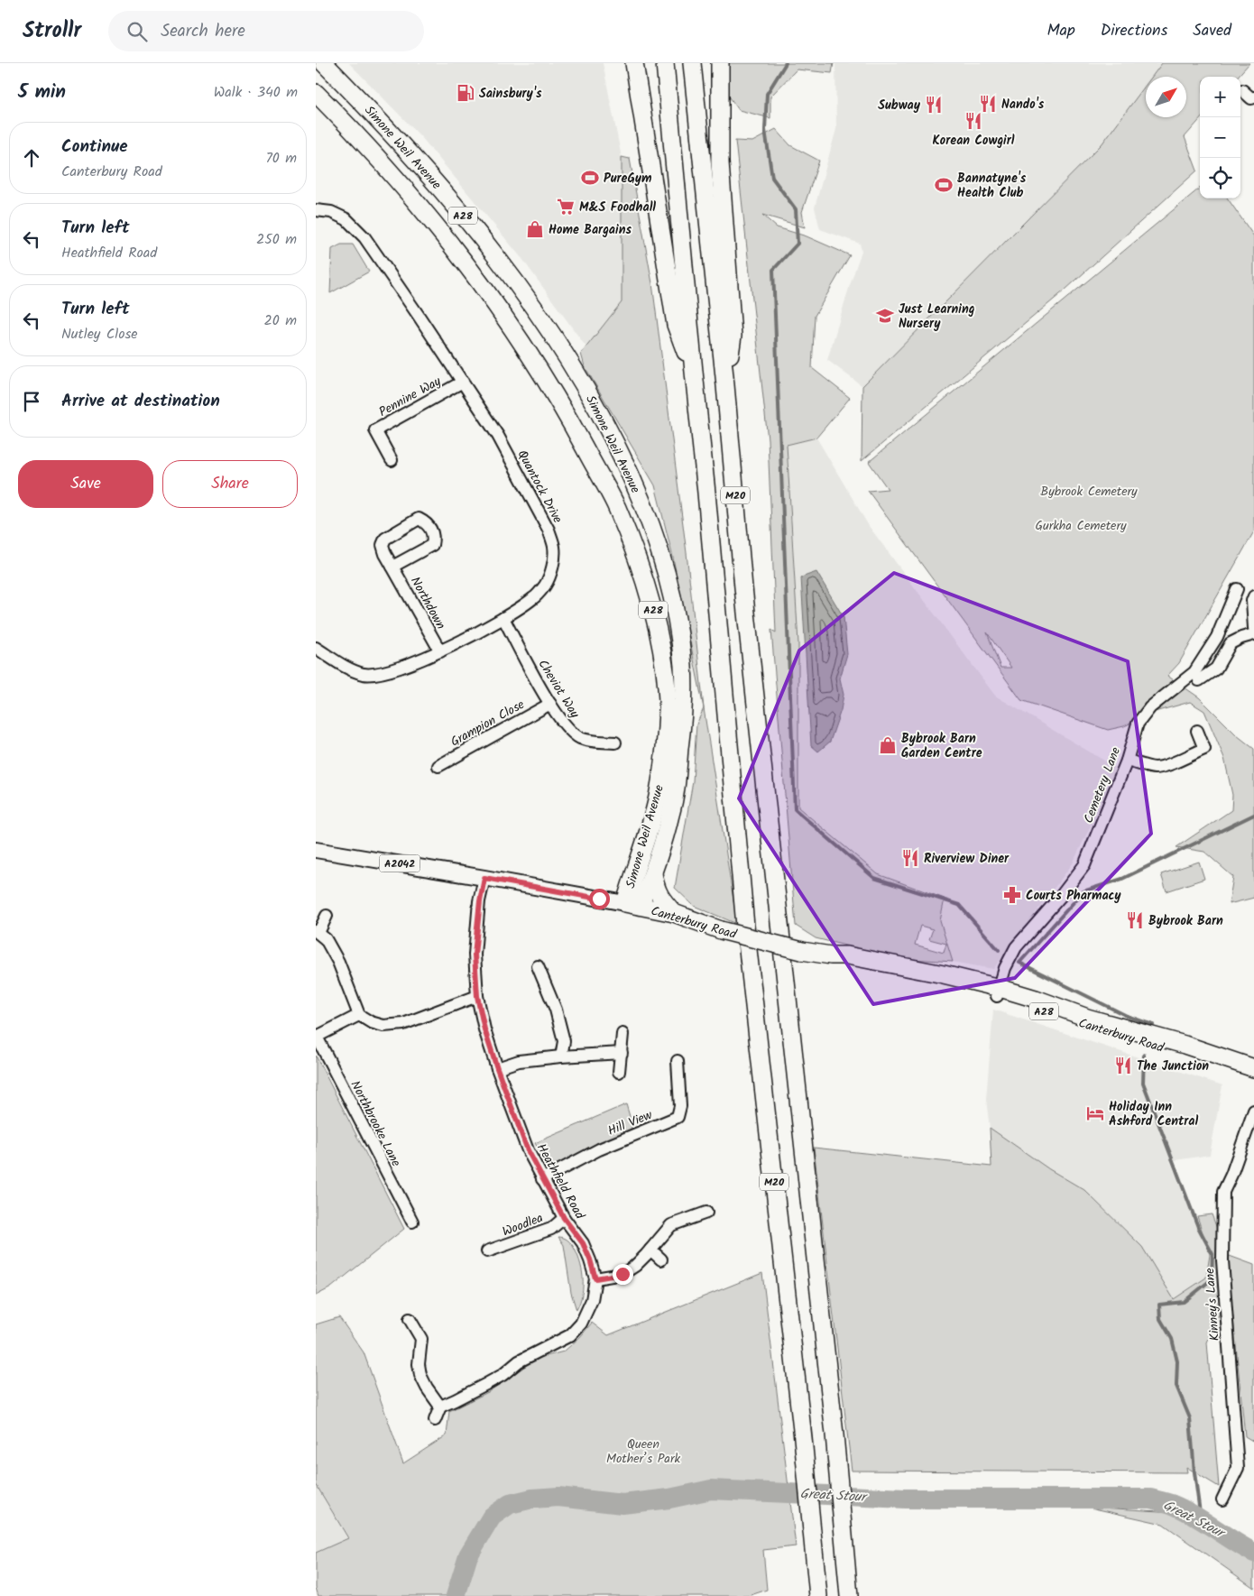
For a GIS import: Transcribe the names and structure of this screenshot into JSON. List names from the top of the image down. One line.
{"streets":{"highway":["Simone Weil Avenue","A28","M20","Canterbury Road"],"main road":["A2042"],"street":["Pennine Way","Quantock Drive","Northdown","Cheviot Way","Grampion Close","Cemetery Lane","Hill View","Northbrooke Lane","Heathfield Road","Woodlea","Kinney's Lane"]},"crossings":[["Simone Weil Avenue","Canterbury Road"],["Pennine Way","Quantock Drive"],["Quantock Drive","Northdown"],["Quantock Drive","Cheviot Way"],["Cheviot Way","Grampion Close"],["Cemetery Lane","Canterbury Road"],["Canterbury Road","Heathfield Road"],["Hill View","Heathfield Road"],["Heathfield Road","Woodlea"]],"water":["Great Stour"],"parks":["Bybrook Cemetery","Gurkha Cemetery","Queen Mother’s Park"],"places":{"fuel station":["Sainsbury's"],"restaurant":["Nando's","Subway","Korean Cowgirl","Riverview Diner","Bybrook Barn","The Junction"],"sports":["PureGym","Bannatyne's Health Club"],"supermarket":["M&S Foodhall"],"shop":["Home Bargains","Bybrook Barn Garden Centre"],"school or university":["Just Learning Nursery"],"pharmacy":["Courts Pharmacy"],"hotel":["Holiday Inn Ashford Central"]},"north":"top right","page":{"header":"Strollr","search":"Search here","nav":["Map","Directions","Saved"],"heading":["5 min","Walk · 340 m"],"map_buttons":["+","−"],"list":[["Continue","Canterbury Road","70 m"],["Turn left","Heathfield Road","250 m"],["Turn left","Nutley Close","20 m"],"Arrive at destination"],"buttons":["Save","Share"]}}
